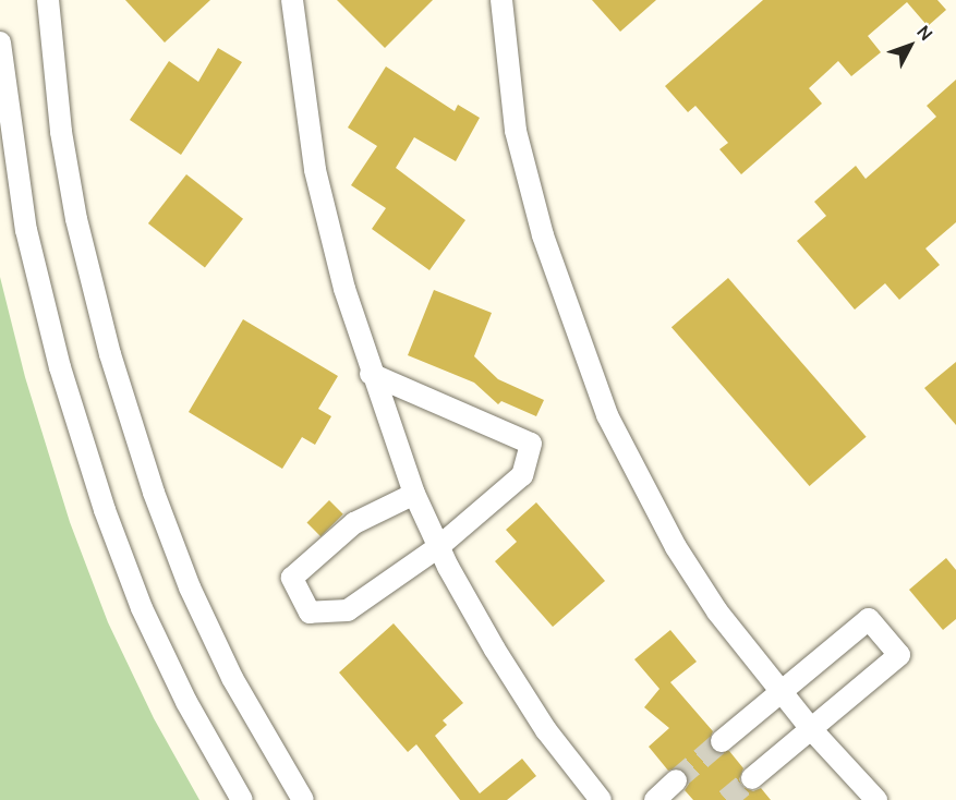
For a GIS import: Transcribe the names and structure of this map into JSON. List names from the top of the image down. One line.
{"north":"top right"}
